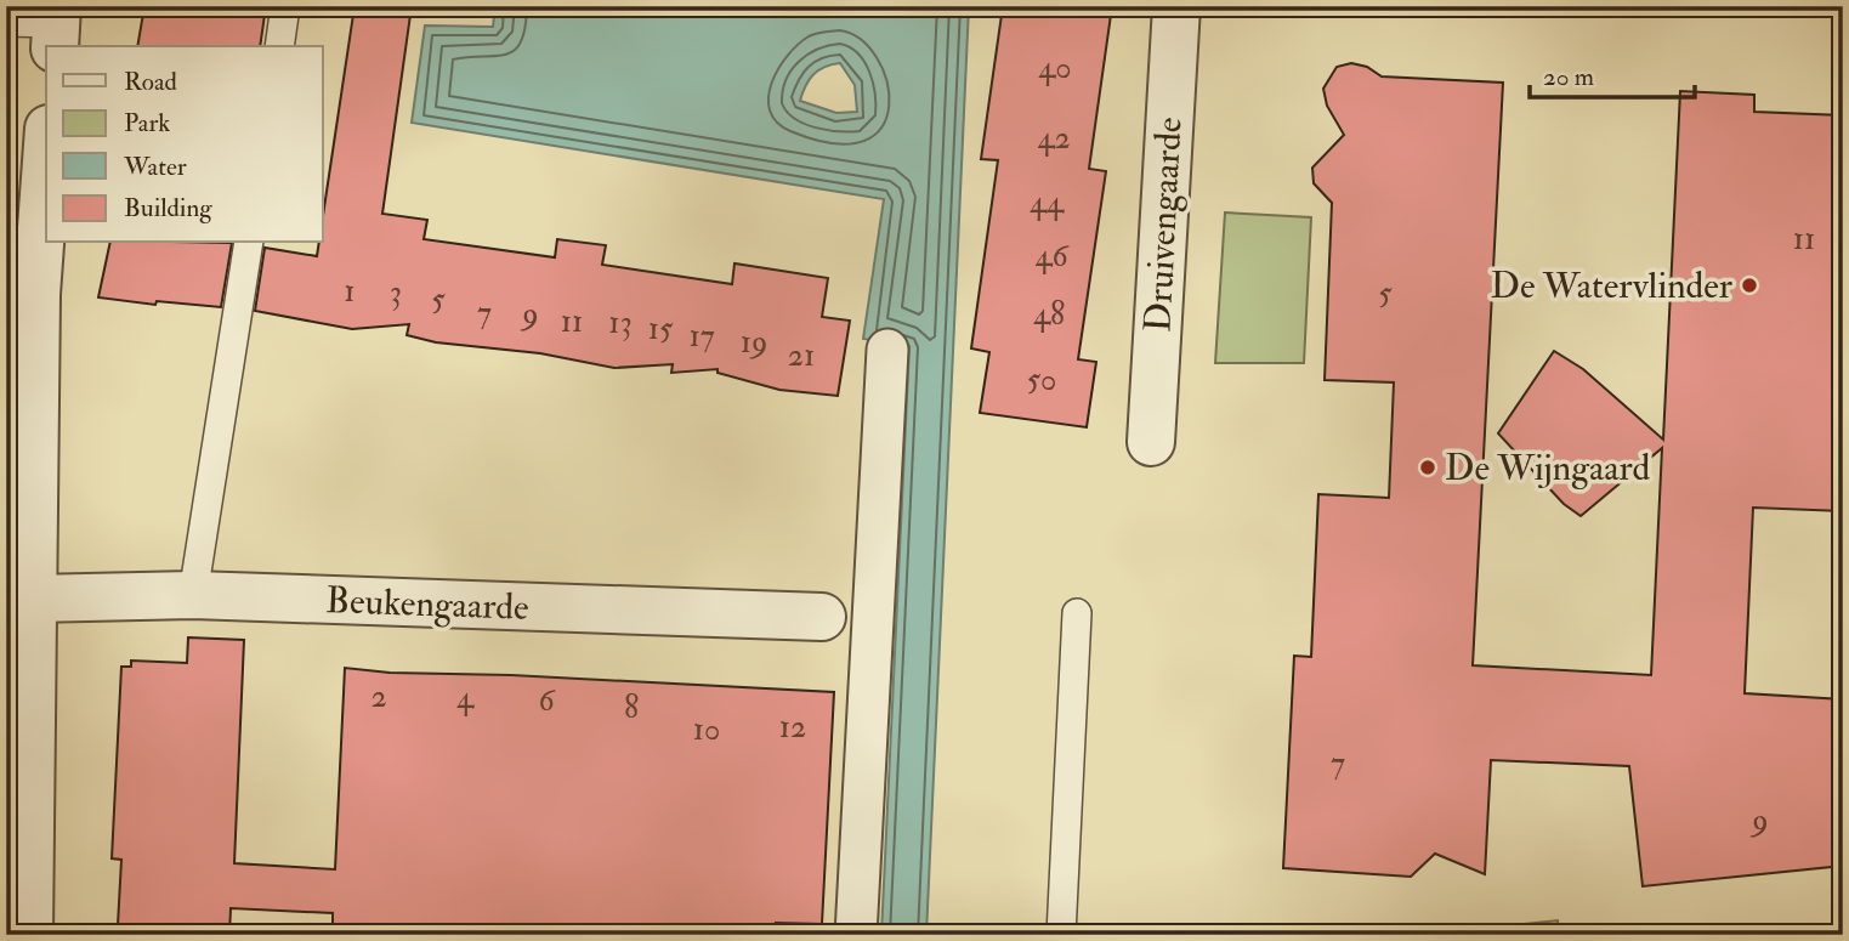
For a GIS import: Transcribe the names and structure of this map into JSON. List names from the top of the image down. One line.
{"streets":{"street":["Druivengaarde","Beukengaarde"]},"places":["De Watervlinder","De Wijngaard"],"house_numbers":["40","42","44","11","46","1","3","5","5","7","9","48","11","13","15","17","19","21","50","2","4","6","8","12","10","7","9"],"legend":["Road","Park","Water","Building"],"scale_bar":"20 m"}
